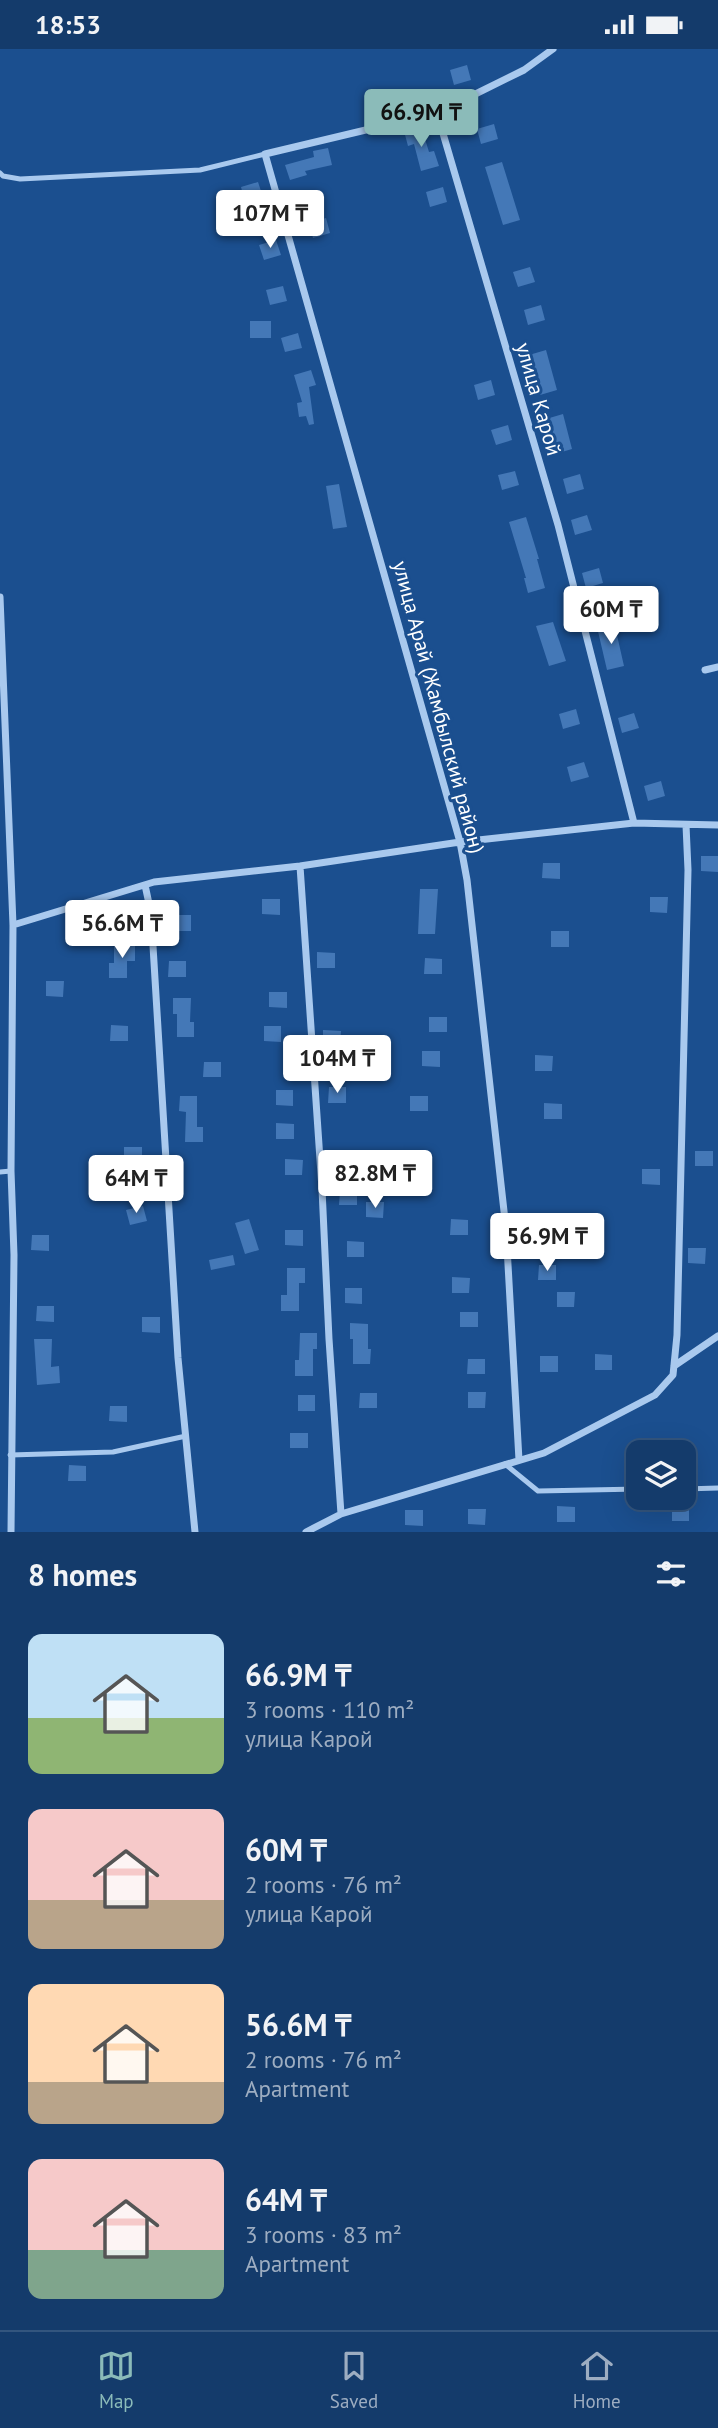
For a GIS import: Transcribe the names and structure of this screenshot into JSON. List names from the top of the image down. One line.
{"streets":{"street":["улица Карой","улица Арай (Жамбылский район)"]},"page":{"status":"18:53","price":["66.9M ₸","107M ₸","60M ₸","56.6M ₸","104M ₸","82.8M ₸","64M ₸","56.9M ₸"],"heading":"8 homes","list":[{"name":"66.9M ₸","note":"3 rooms · 110 m² · улица Карой"},{"name":"60M ₸","note":"2 rooms · 76 m² · улица Карой"},{"name":"56.6M ₸","note":"2 rooms · 76 m² · Apartment"},{"name":"64M ₸","note":"3 rooms · 83 m² · Apartment"}],"tabs":["Map","Saved","Home"]}}
